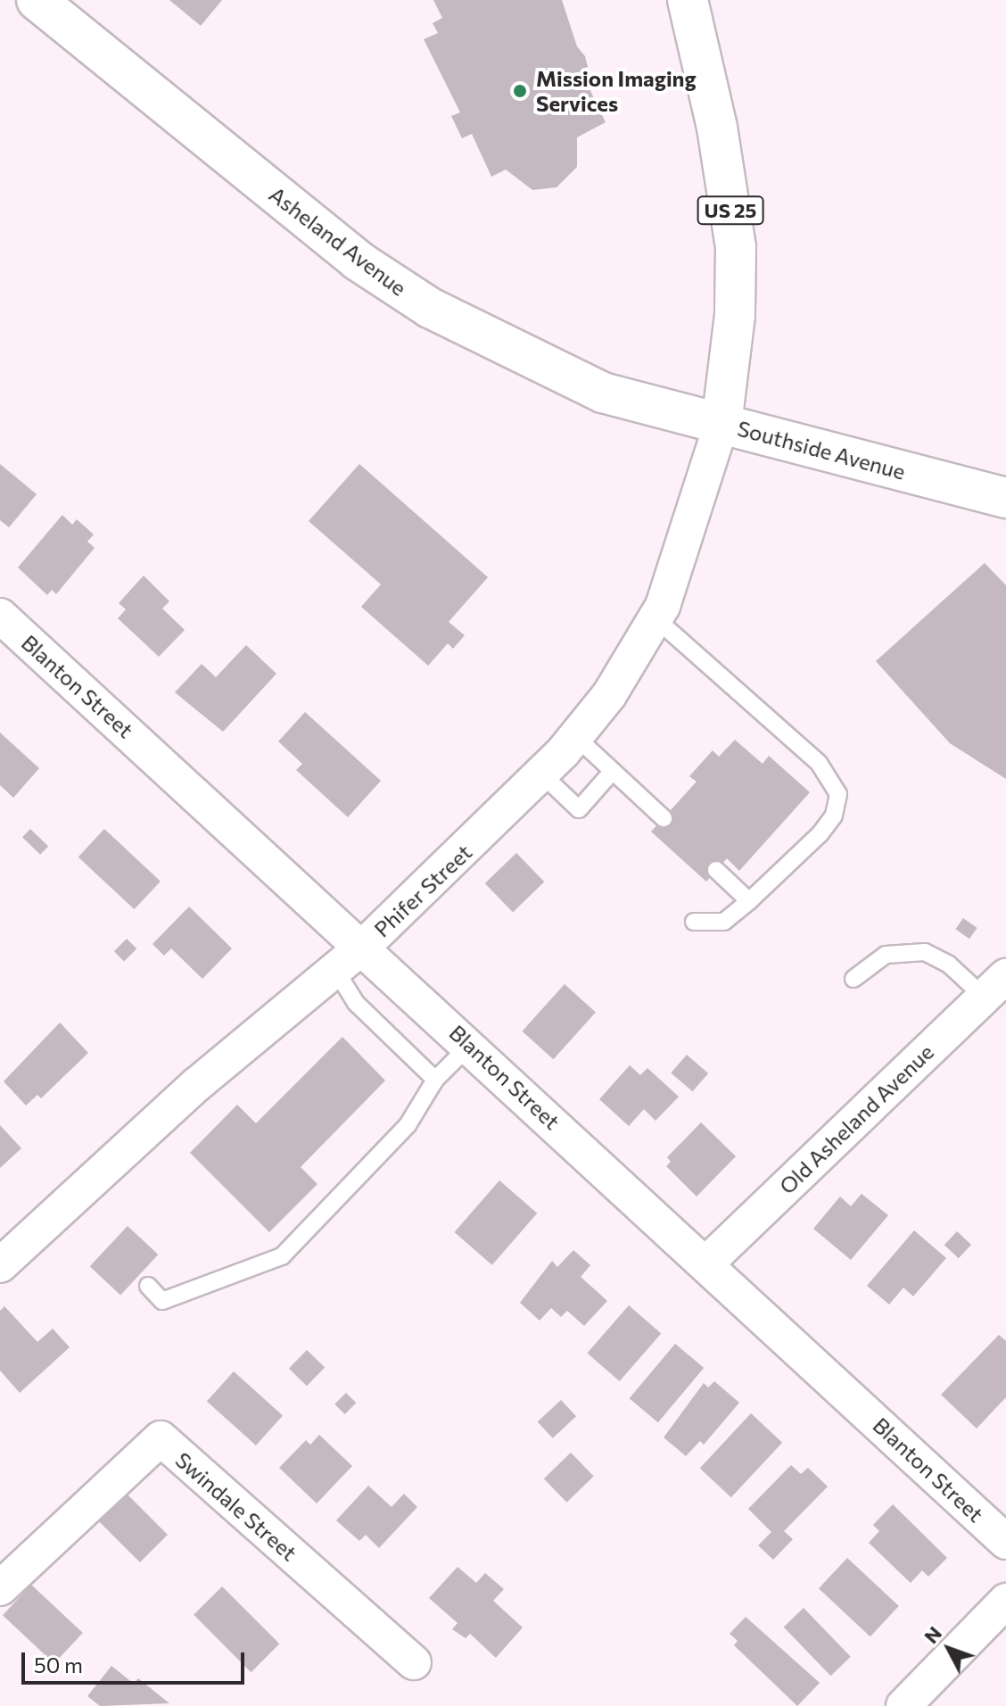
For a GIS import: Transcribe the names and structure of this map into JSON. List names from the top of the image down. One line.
{"streets":{"main road":["US 25","Asheland Avenue","Southside Avenue"],"street":["Blanton Street","Phifer Street","Old Asheland Avenue","Swindale Street"]},"crossings":[["Asheland Avenue","Southside Avenue"],["Asheland Avenue","Phifer Street"],["Southside Avenue","Phifer Street"],["Blanton Street","Phifer Street"],["Blanton Street","Old Asheland Avenue"]],"places":["Mission Imaging Services"],"scale_bar":"50 m","north":"top left"}
